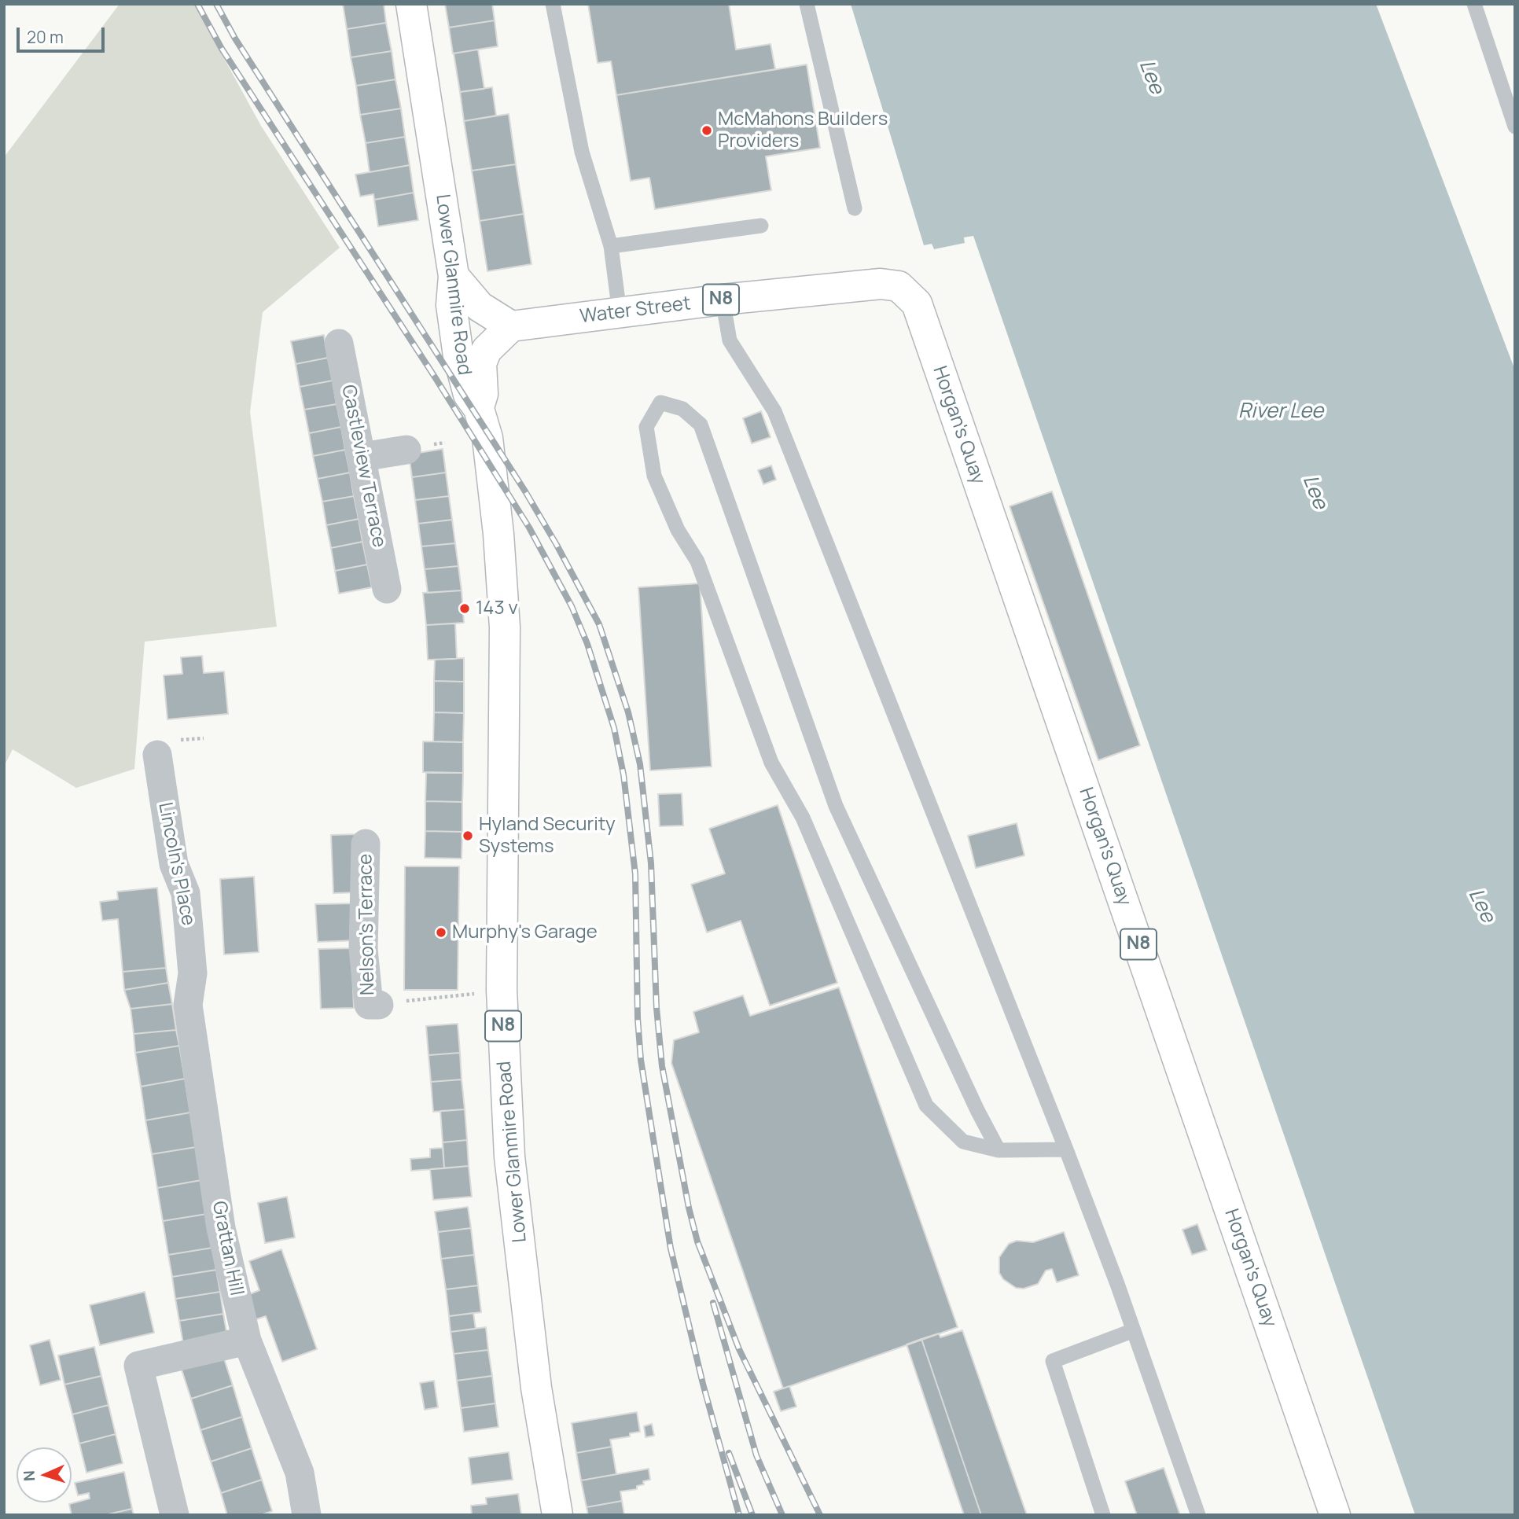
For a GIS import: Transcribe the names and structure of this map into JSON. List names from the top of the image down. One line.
{"streets":{"highway":["Lower Glanmire Road","N8","Water Street","Horgan's Quay"],"street":["Castleview Terrace","Lincoln's Place","Nelson's Terrace","Grattan Hill"]},"crossings":[["Lower Glanmire Road","N8"],["Lower Glanmire Road","Nelson's Terrace"],["N8","Water Street"],["Water Street","Horgan's Quay"],["Lincoln's Place","Grattan Hill"]],"water":["Lee","River Lee"],"places":["McMahons Builders Providers","143 v","Hyland Security Systems","Murphy's Garage"],"scale_bar":"20 m","north":"left"}
